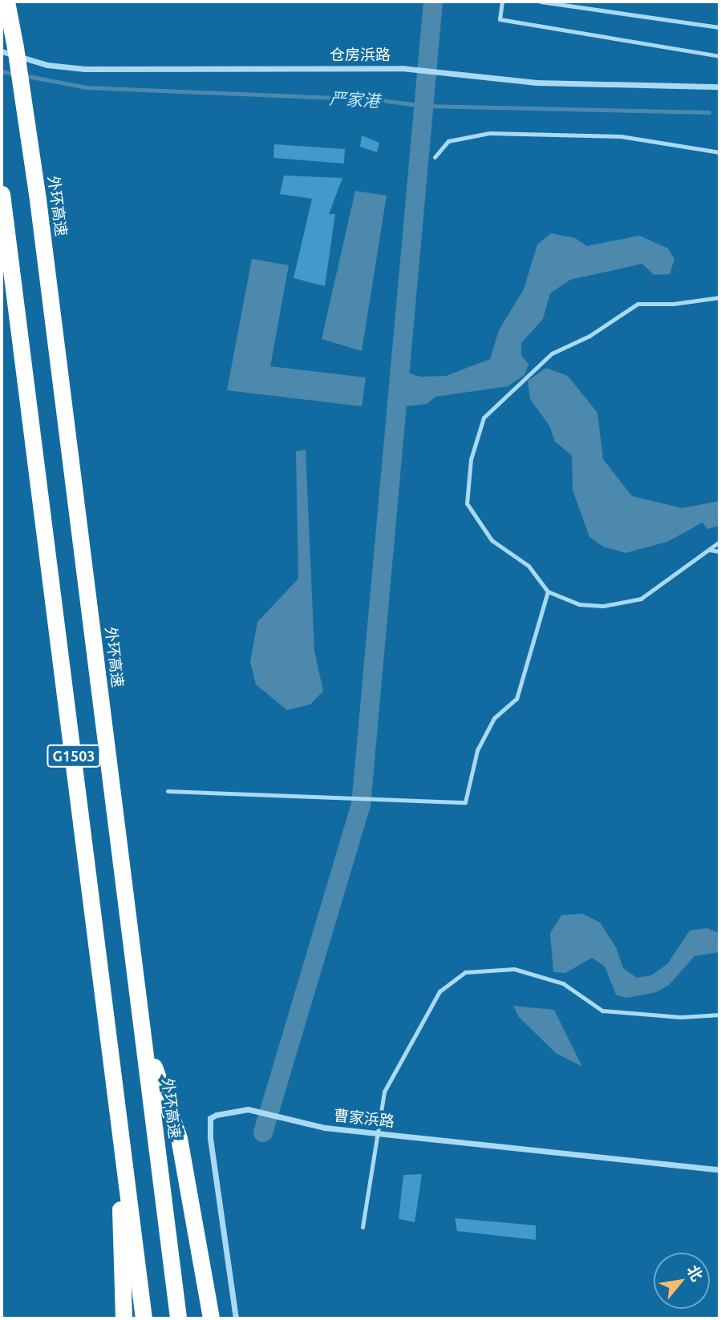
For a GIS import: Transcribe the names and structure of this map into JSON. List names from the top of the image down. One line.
{"streets":{"highway":["外环高速","G1503"],"street":["仓房浜路","曹家浜路"]},"crossings":[["仓房浜路","外环高速"]],"water":["严家港"],"north":"top right"}
